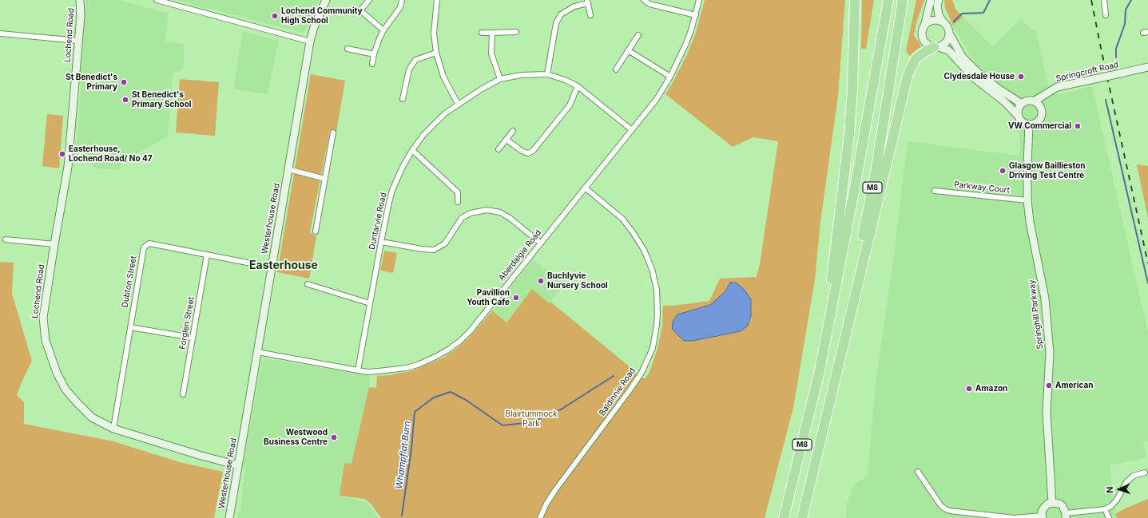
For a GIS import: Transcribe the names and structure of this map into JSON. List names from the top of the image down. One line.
{"streets":{"highway":["M8"],"street":["Lochend Road","Springcroft Road","Parkway Court","Westerhouse Road","Duntarvie Road","Aberdalgie Road","Dubton Street","Springhill Parkway","Forglen Street","Baldinnie Road"]},"crossings":[["Lochend Road","Westerhouse Road"],["Lochend Road","Dubton Street"],["Springcroft Road","Springhill Parkway"],["Parkway Court","Springhill Parkway"],["Westerhouse Road","Aberdalgie Road"],["Westerhouse Road","Dubton Street"],["Duntarvie Road","Aberdalgie Road"],["Aberdalgie Road","Baldinnie Road"],["Dubton Street","Forglen Street"]],"districts":["Easterhouse"],"water":["Whampflat Burn"],"parks":["Blairtummock Park"],"places":["Lochend Community High School","Clydesdale House","St Benedict's Primary","St Benedict's Primary School","VW Commercial","Easterhouse, Lochend Road/ No 47","Glasgow Baillieston Driving Test Centre","Buchlyvie Nursery School","Pavillion Youth Cafe","American","Amazon","Westwood Business Centre"],"north":"left"}
